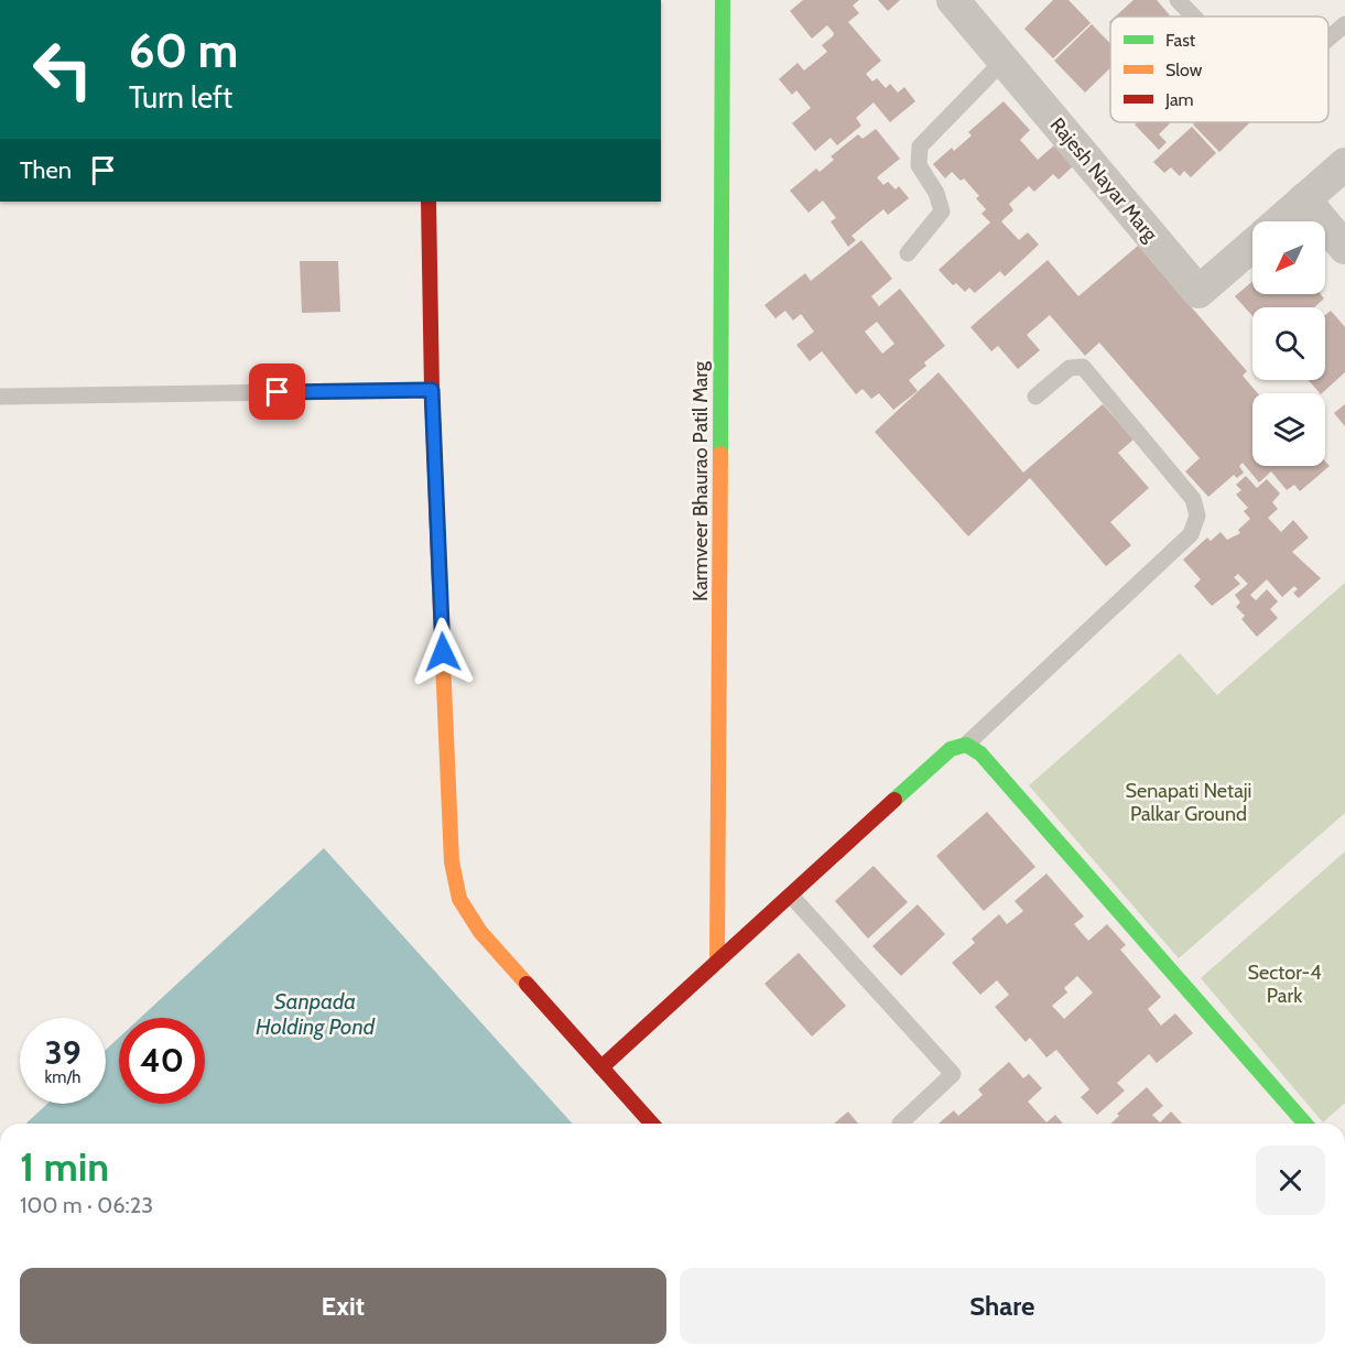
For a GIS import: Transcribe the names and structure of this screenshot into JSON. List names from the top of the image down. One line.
{"streets":{"street":["Rajesh Nayar Marg","Karmveer Bhaurao Patil Marg"]},"water":["Sanpada Holding Pond"],"parks":["Senapati Netaji Palkar Ground","Sector-4 Park"],"legend":["Fast","Slow","Jam"],"north":"bottom left","page":{"turn":["60 m","Turn left"],"then":"Then","speed":"39 km/h","limit":"40","heading":["1 min","100 m · 06:23"],"buttons":["Exit","Share"]}}
